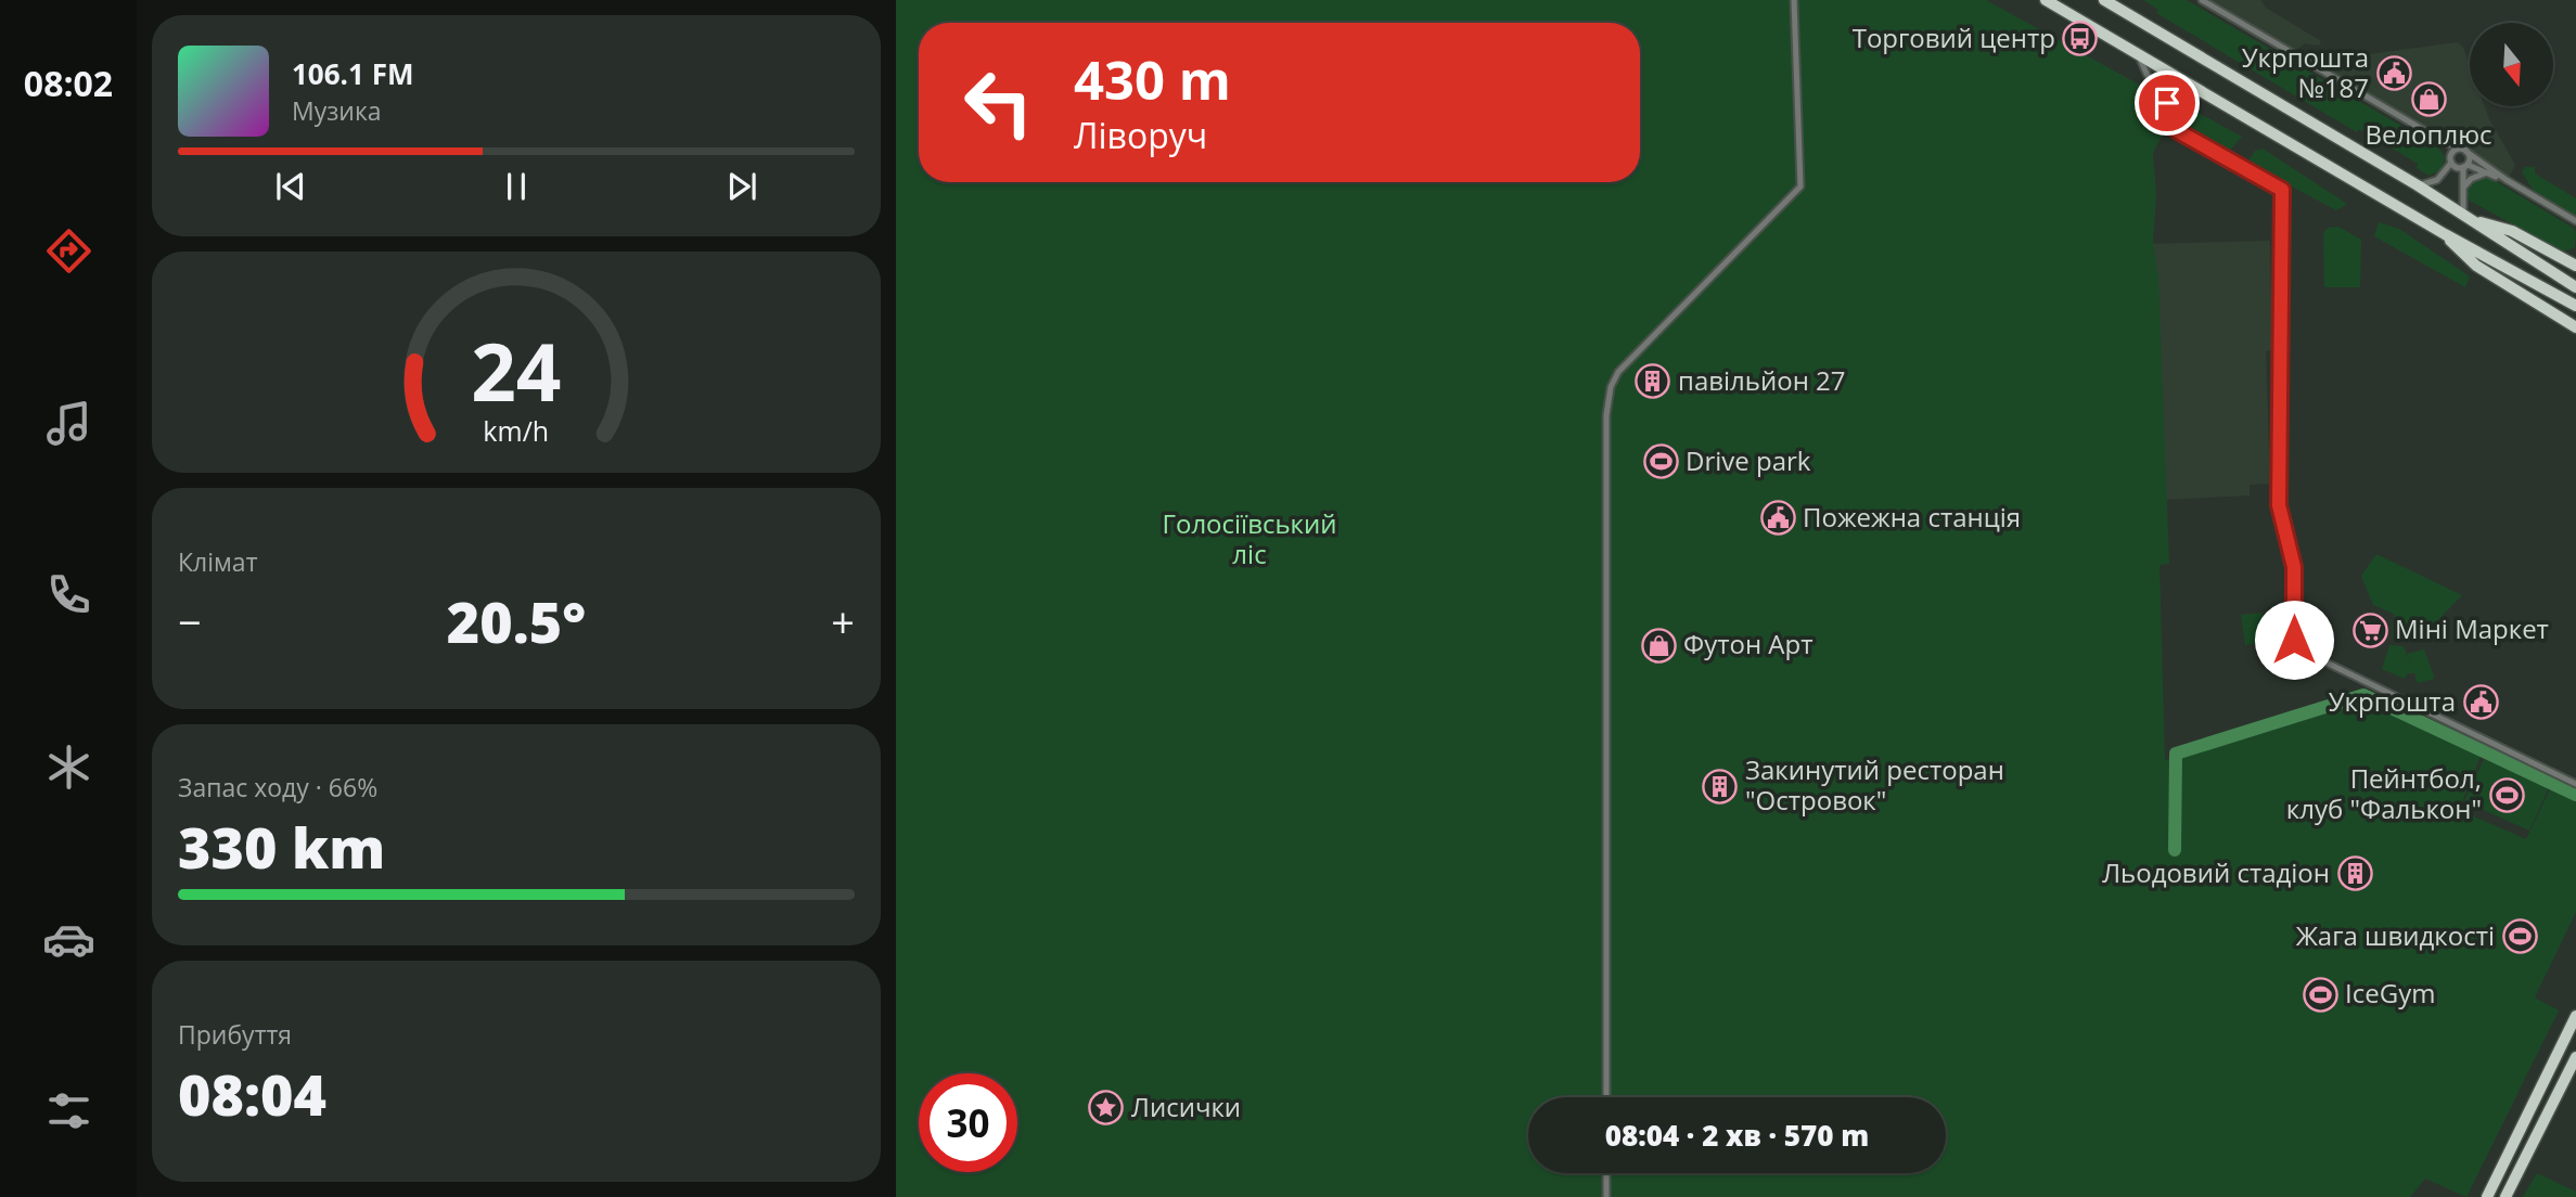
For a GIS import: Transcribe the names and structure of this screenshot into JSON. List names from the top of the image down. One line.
{"parks":["Голосіївський ліс"],"places":{"bus stop":["Торговий центр"],"public building":["Укрпошта №187","Пожежна станція","Укрпошта"],"shop":["Велоплюс","Футон Арт"],"building":["павільйон 27","Закинутий ресторан \"Островок\"","Льодовий стадіон"],"sports":["Drive park","Пейнтбол, клуб \"Фалькон\"","Жага швидкості","IceGym"],"supermarket":["Міні Маркет"],"place":["Лисички"]},"north":"bottom","page":{"tabs":"08:02","turn":["430 m","Ліворуч"],"song":["106.1 FM","Музика"],"tile":["Клімат",["Запас ходу · 66%","330 km"],["Прибуття","08:04"]],"heat":["−","20.5°","+"],"limit":"30","trip":"08:04 · 2 хв · 570 m","gauge":["24","km/h"]}}
